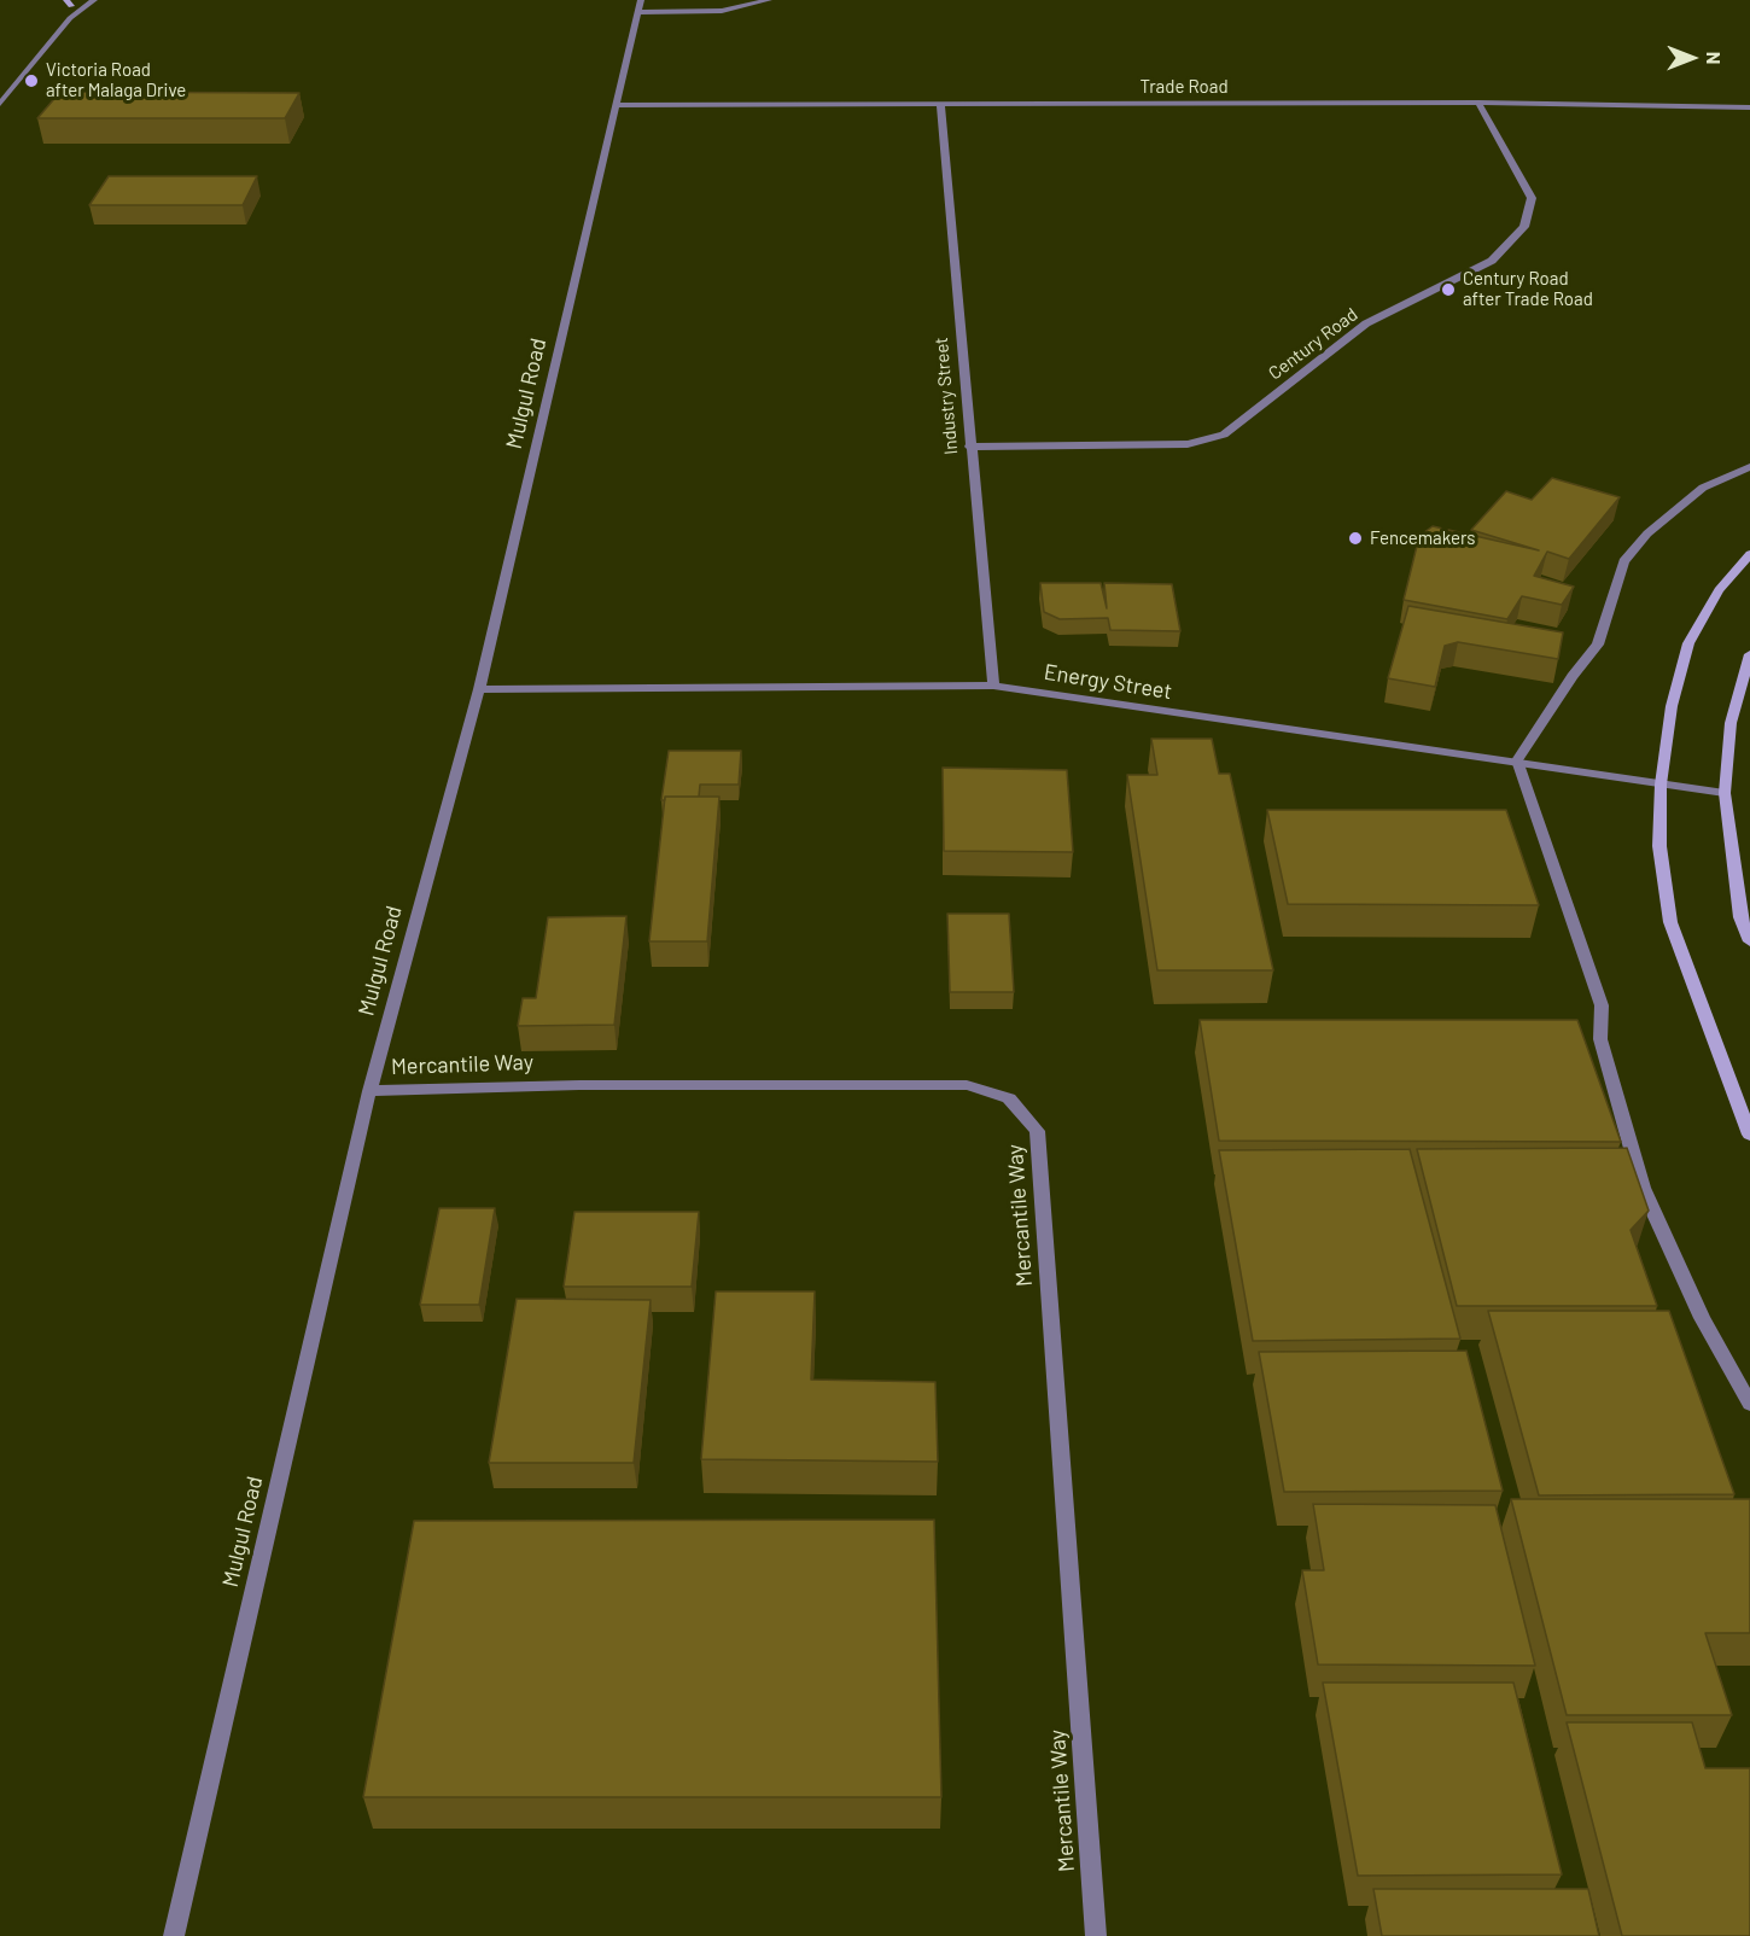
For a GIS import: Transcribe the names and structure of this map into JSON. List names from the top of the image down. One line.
{"streets":{"street":["Trade Road","Century Road","Mulgul Road","Industry Street","Energy Street","Mercantile Way"]},"crossings":[["Trade Road","Century Road"],["Trade Road","Mulgul Road"],["Trade Road","Industry Street"],["Century Road","Industry Street"],["Mulgul Road","Energy Street"],["Mulgul Road","Mercantile Way"],["Industry Street","Energy Street"]],"places":["Victoria Road after Malaga Drive","Century Road after Trade Road","Fencemakers"],"north":"right"}
